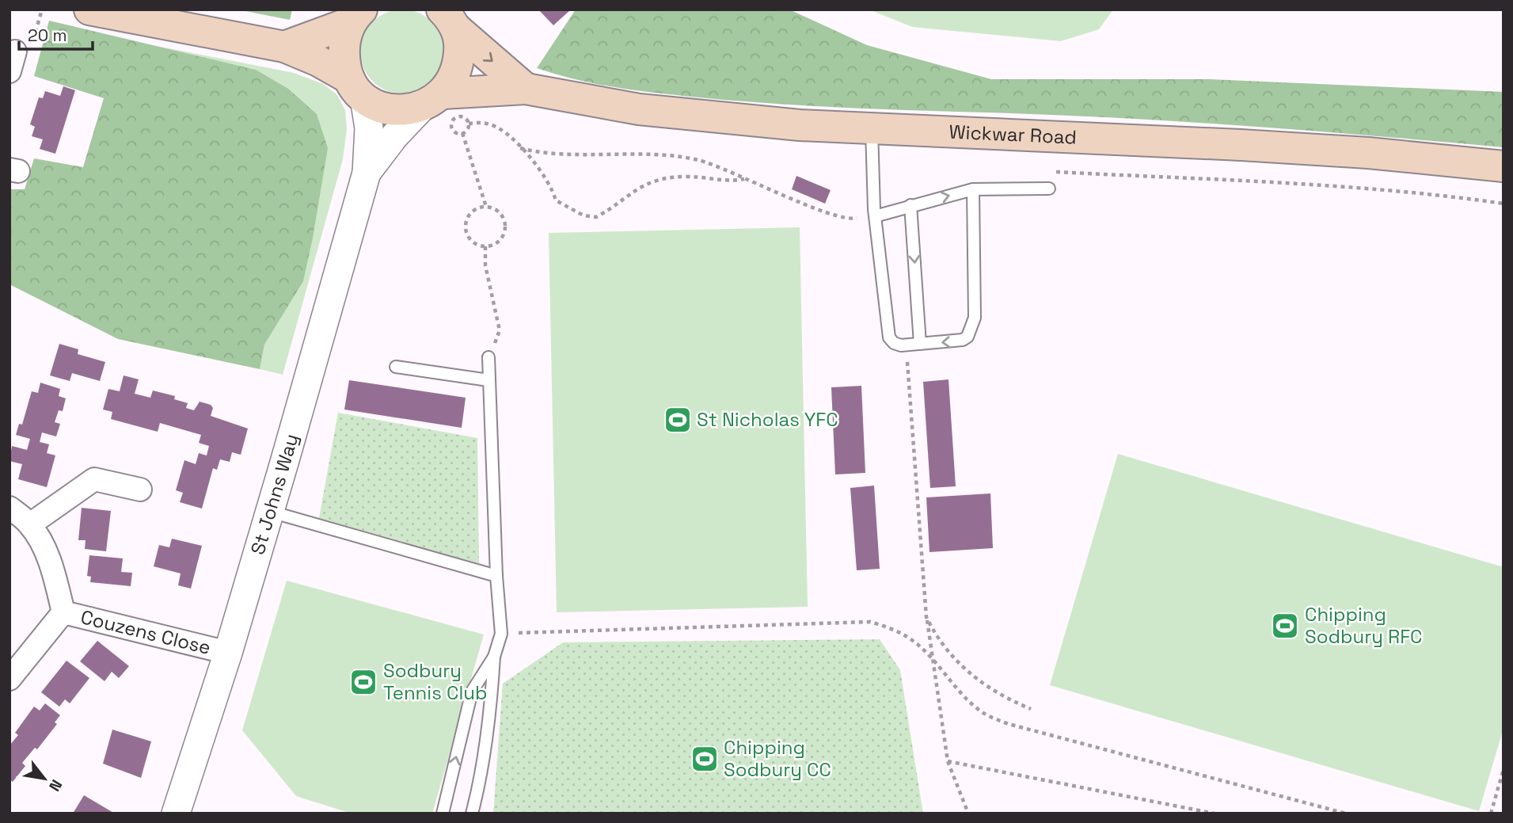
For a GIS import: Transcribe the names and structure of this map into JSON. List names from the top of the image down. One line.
{"streets":{"main road":["Wickwar Road"],"street":["St Johns Way","Couzens Close"]},"crossings":[["Wickwar Road","St Johns Way"],["St Johns Way","Couzens Close"]],"places":{"sports":["St Nicholas YFC","Chipping Sodbury RFC","Sodbury Tennis Club","Chipping Sodbury CC"]},"scale_bar":"20 m","north":"bottom right"}
